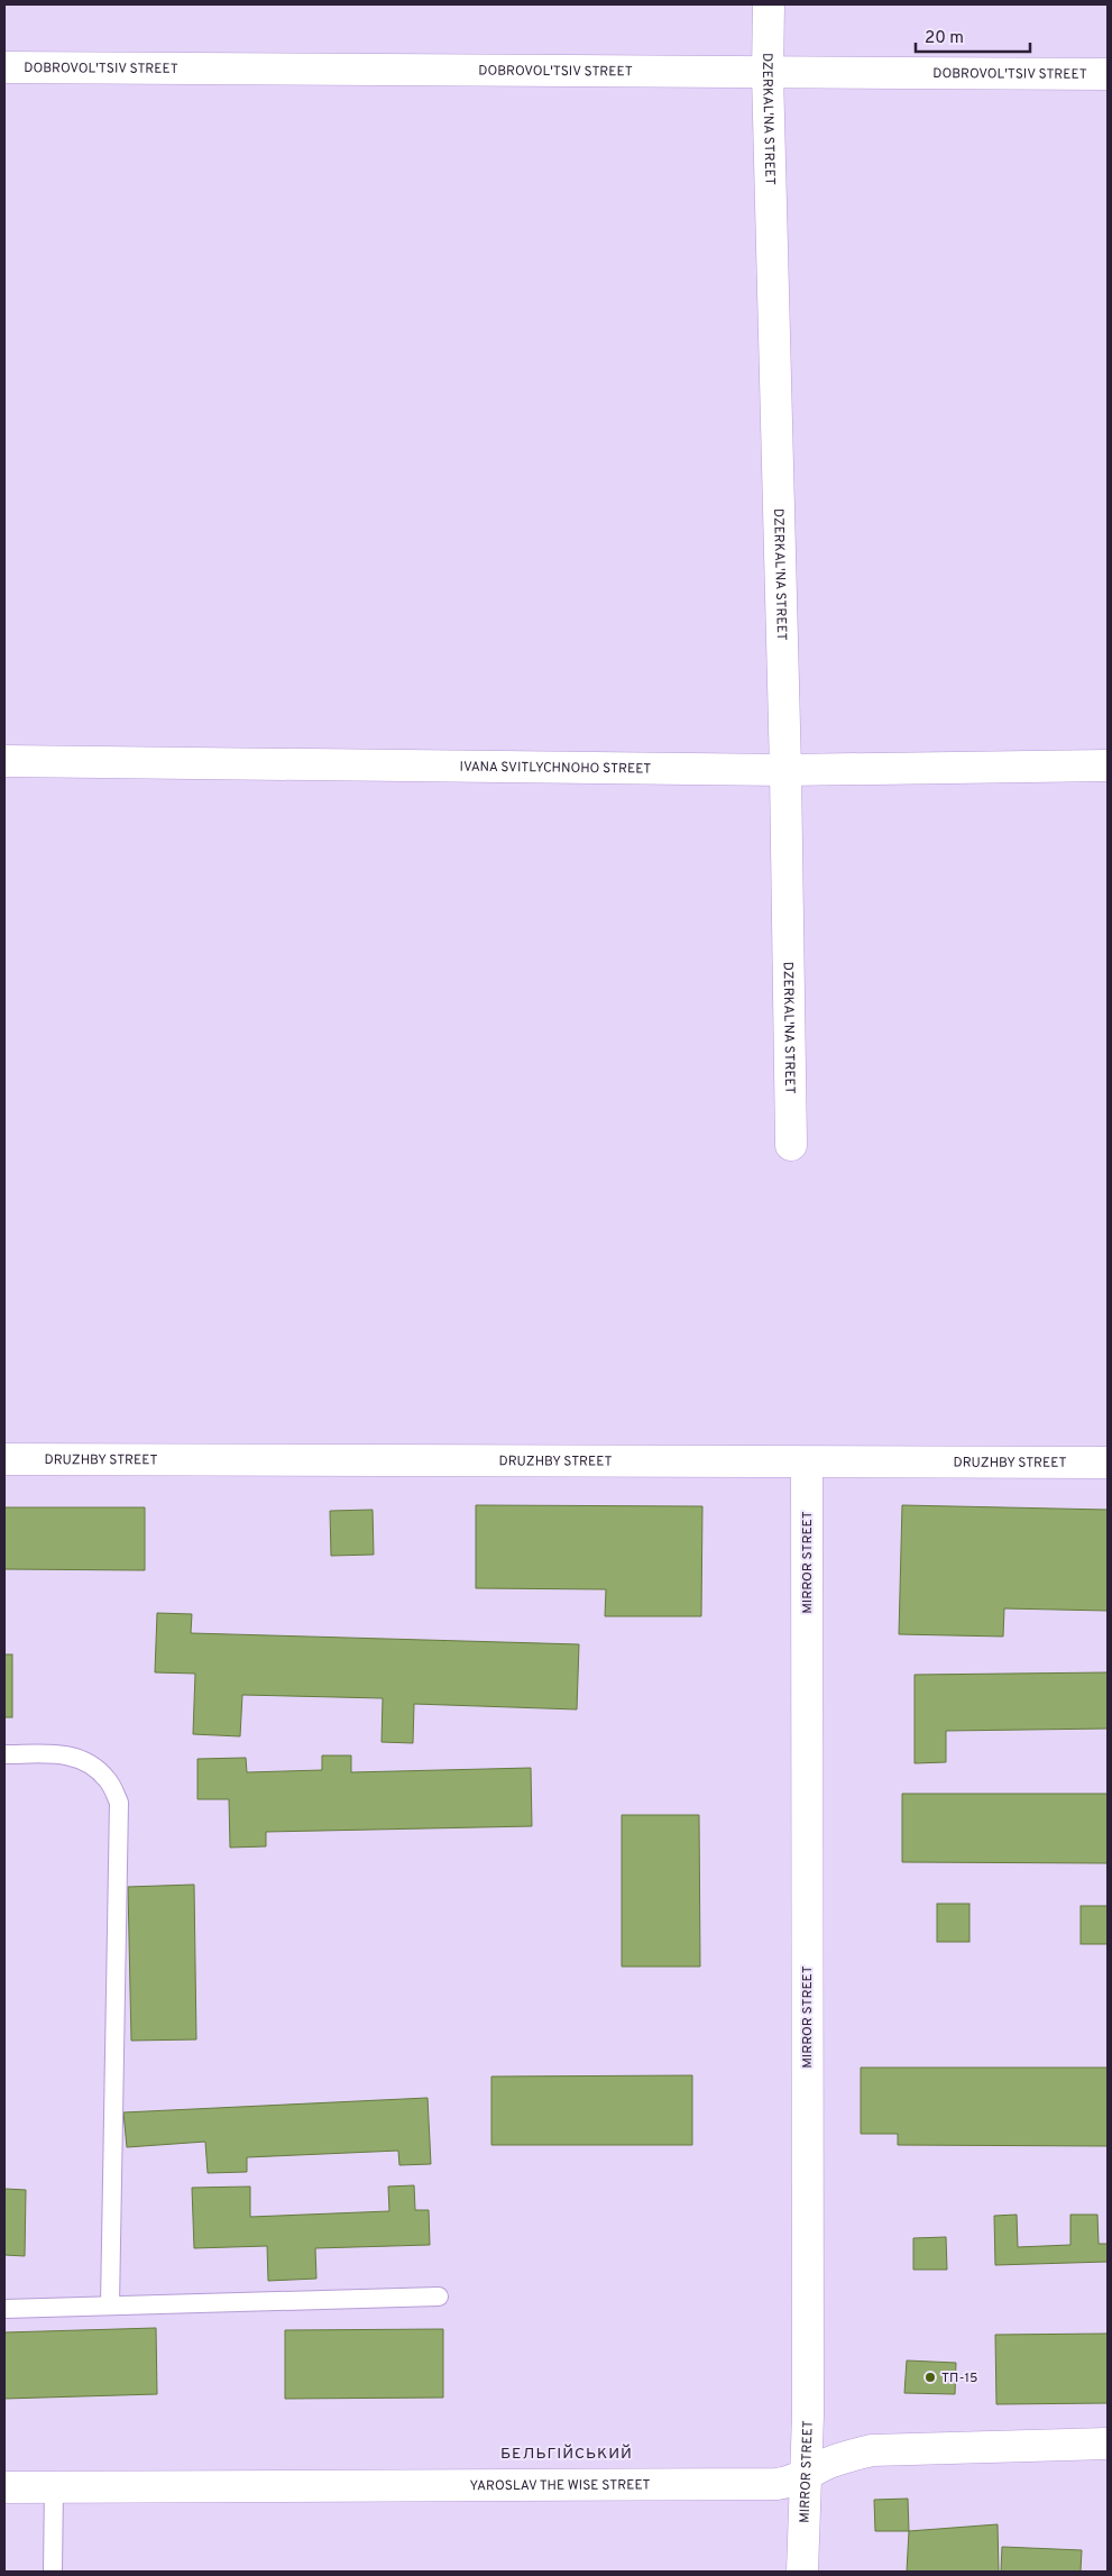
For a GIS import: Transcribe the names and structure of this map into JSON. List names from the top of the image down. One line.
{"streets":{"street":["DOBROVOL'TSIV STREET","DZERKAL'NA STREET","IVANA SVITLYCHNOHO STREET","DRUZHBY STREET","MIRROR STREET","YAROSLAV THE WISE STREET"]},"crossings":[["DOBROVOL'TSIV STREET","DZERKAL'NA STREET"],["DZERKAL'NA STREET","IVANA SVITLYCHNOHO STREET"],["DRUZHBY STREET","MIRROR STREET"],["MIRROR STREET","YAROSLAV THE WISE STREET"]],"districts":["БЕЛЬГІЙСЬКИЙ"],"places":["ТП-15"],"scale_bar":"20 m"}
